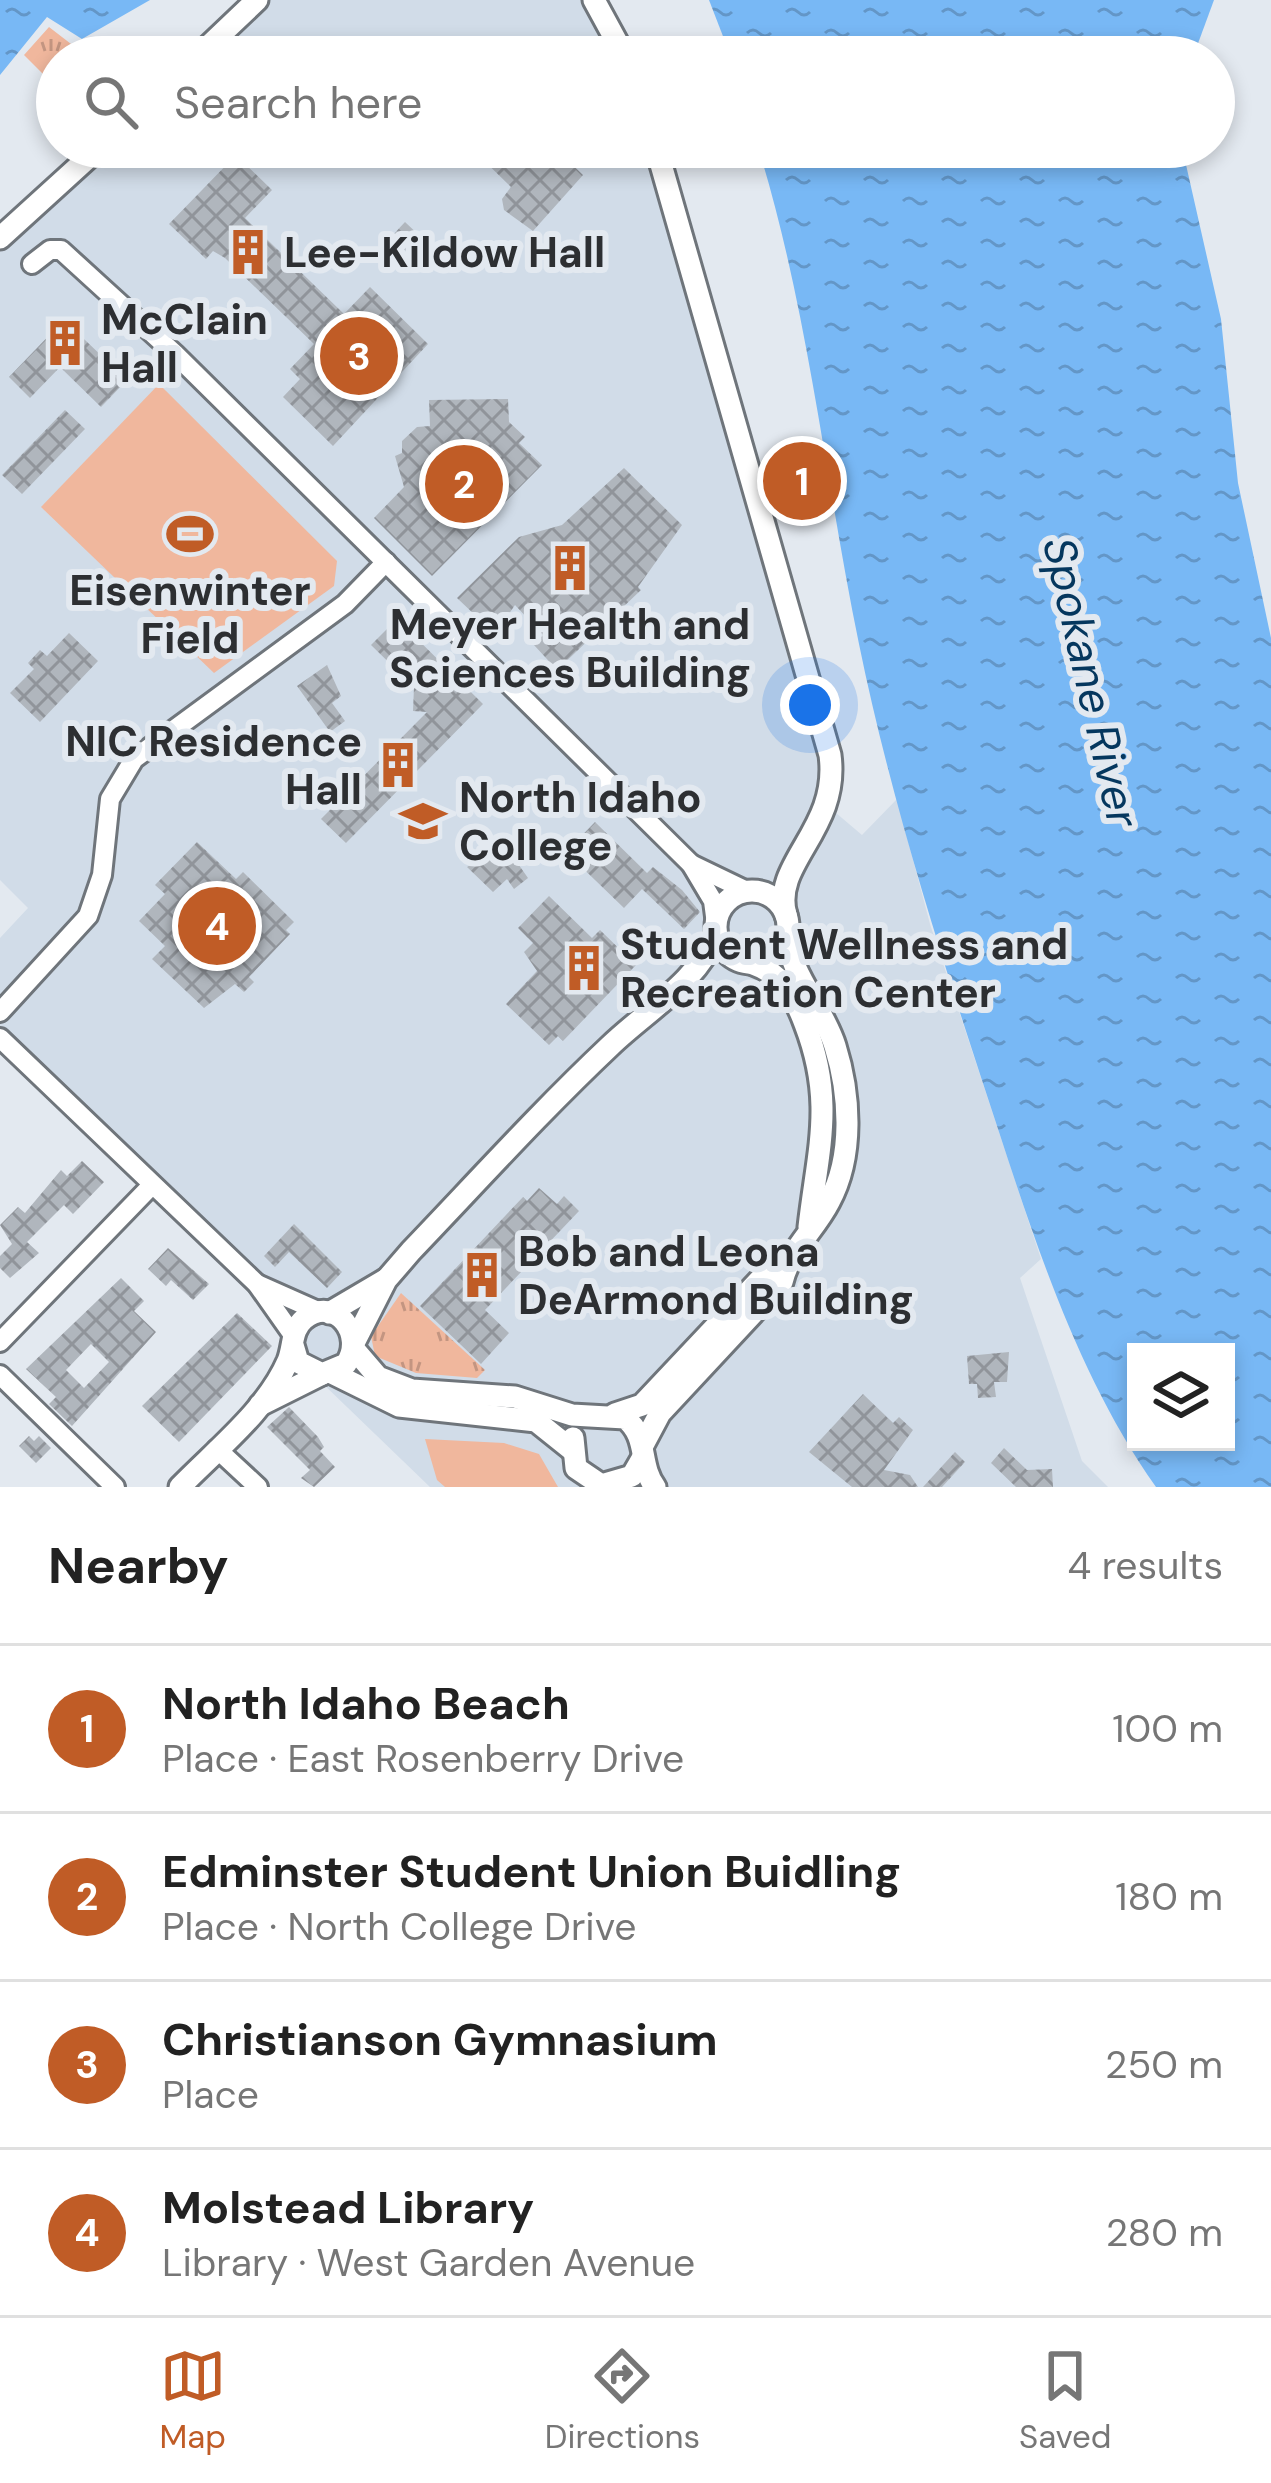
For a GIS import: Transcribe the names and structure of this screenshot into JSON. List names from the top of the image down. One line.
{"water":["Spokane River"],"places":{"building":["Lee-Kildow Hall","McClain Hall","Meyer Health and Sciences Building","NIC Residence Hall","Student Wellness and Recreation Center","Bob and Leona DeArmond Building"],"sports":["Eisenwinter Field"],"school or university":["North Idaho College"]},"page":{"search":"Search here","pins":["3","1","2","4"],"heading":["Nearby","4 results"],"list":[{"mark":"1","name":"North Idaho Beach","note":"Place · East Rosenberry Drive","value":"100 m"},{"mark":"2","name":"Edminster Student Union Buidling","note":"Place · North College Drive","value":"180 m"},{"mark":"3","name":"Christianson Gymnasium","note":"Place","value":"250 m"},{"mark":"4","name":"Molstead Library","note":"Library · West Garden Avenue","value":"280 m"}],"nav":["Map","Directions","Saved"]}}
